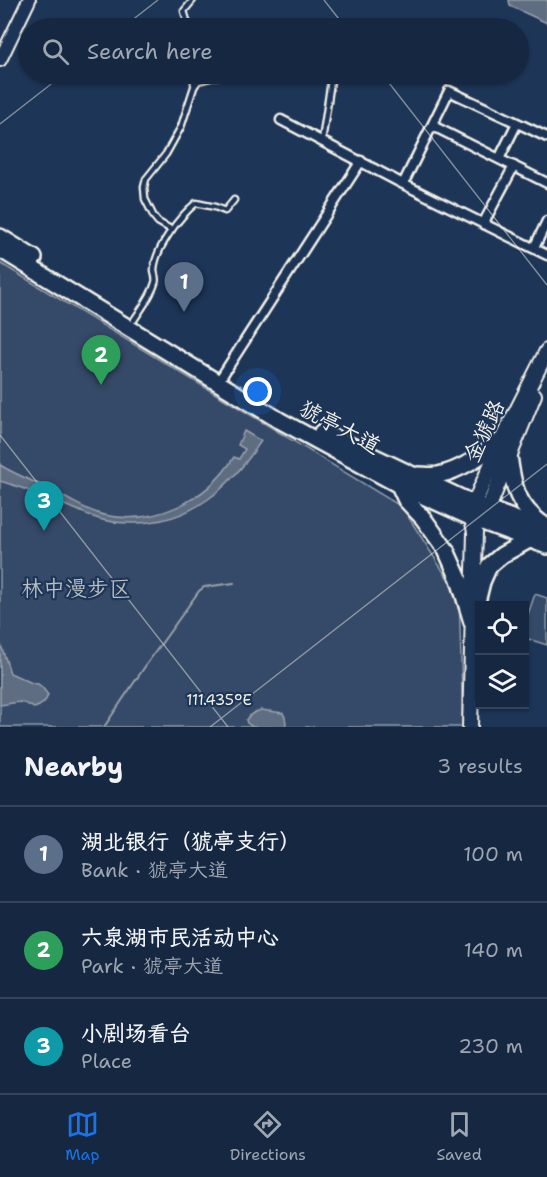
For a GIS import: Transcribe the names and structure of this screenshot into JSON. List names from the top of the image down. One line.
{"streets":{"highway":["猇亭大道"],"main road":["金猇路"]},"crossings":[["猇亭大道","金猇路"]],"parks":["林中漫步区"],"page":{"search":"Search here","pins":["1","2","3"],"heading":["Nearby","3 results"],"list":[{"mark":"1","name":"湖北银行（猇亭支行）","note":"Bank · 猇亭大道","value":"100 m"},{"mark":"2","name":"六泉湖市民活动中心","note":"Park · 猇亭大道","value":"140 m"},{"mark":"3","name":"小剧场看台","note":"Place","value":"230 m"}],"nav":["Map","Directions","Saved"]},"coordinates":["111.435°E"]}
